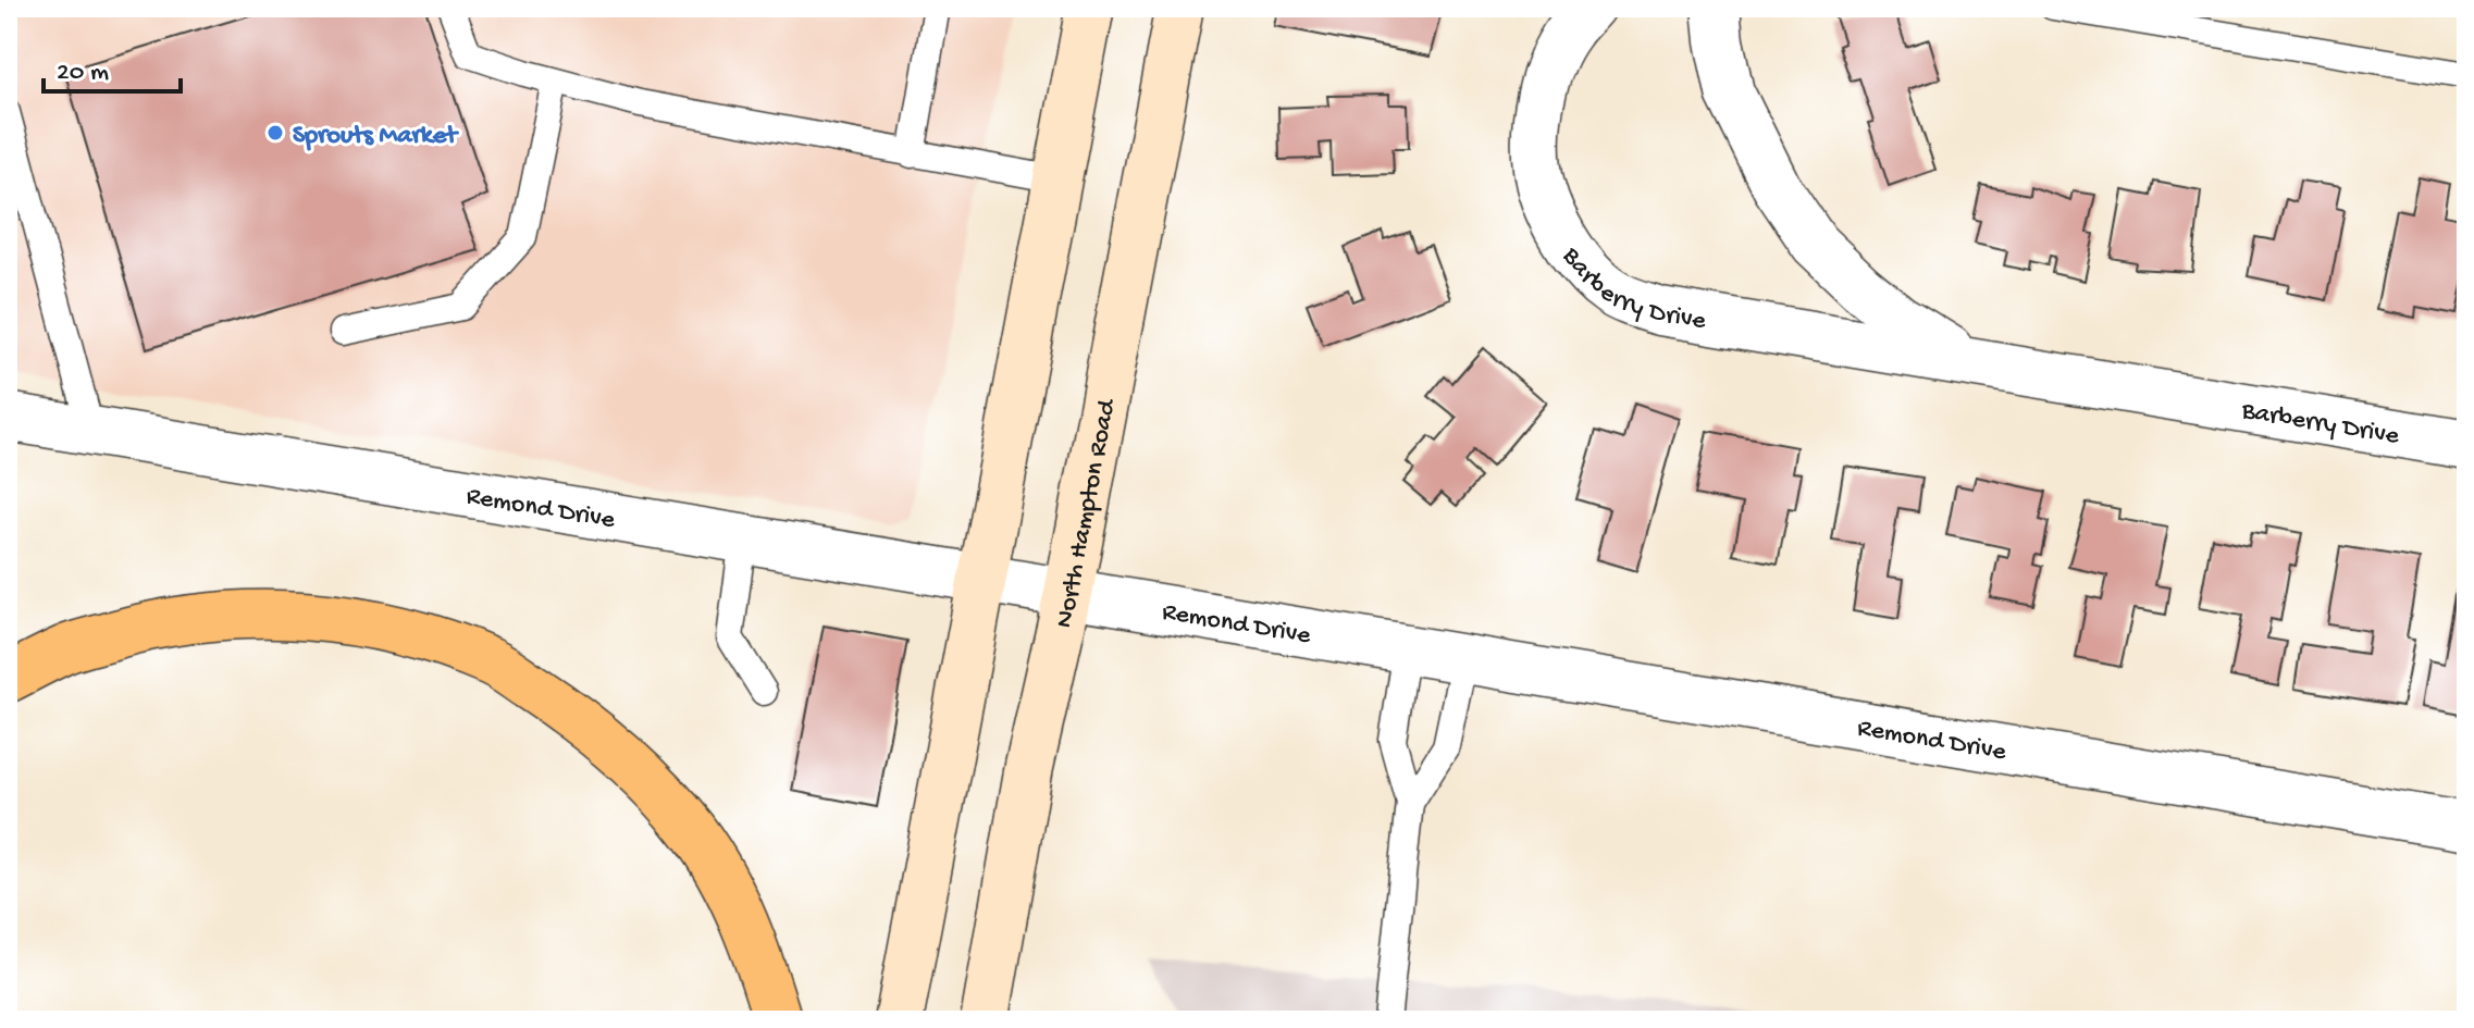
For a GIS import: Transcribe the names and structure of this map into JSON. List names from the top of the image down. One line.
{"streets":{"main road":["North Hampton Road"],"street":["Barberry Drive","Remond Drive"]},"crossings":[["Remond Drive","North Hampton Road"]],"places":["Sprouts Market"],"scale_bar":"20 m"}
